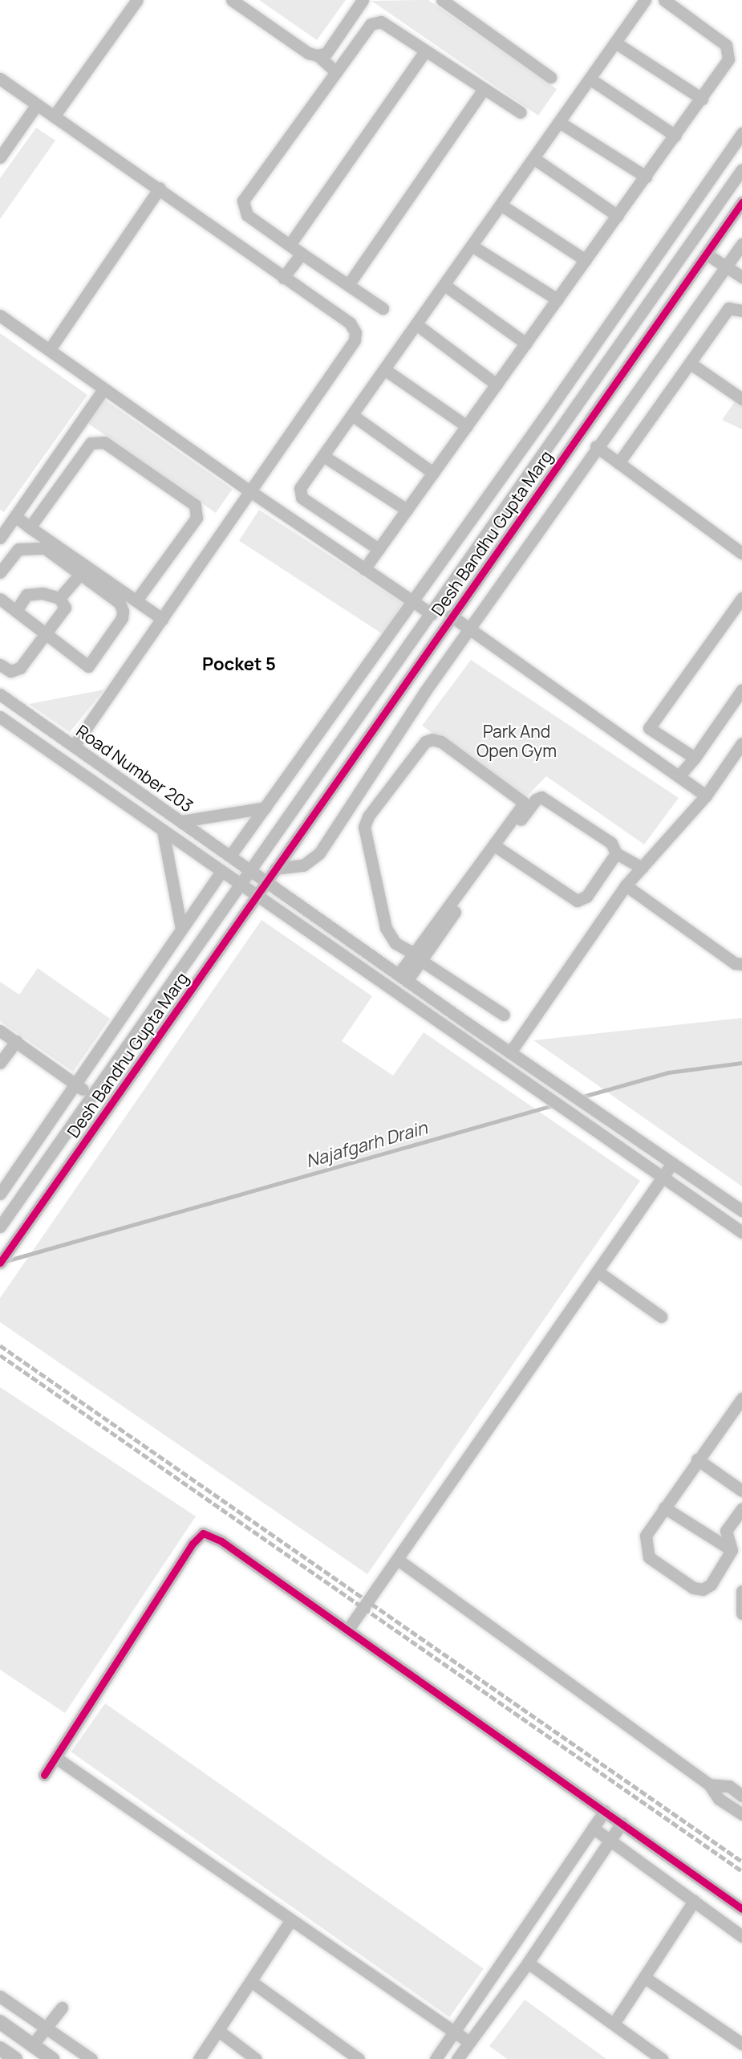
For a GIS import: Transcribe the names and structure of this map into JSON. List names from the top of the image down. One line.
{"streets":{"street":["Desh Bandhu Gupta Marg","Road Number 203"]},"crossings":[["Desh Bandhu Gupta Marg","Road Number 203"]],"districts":["Pocket 5"],"water":["Najafgarh Drain"],"parks":["Park And Open Gym"]}
